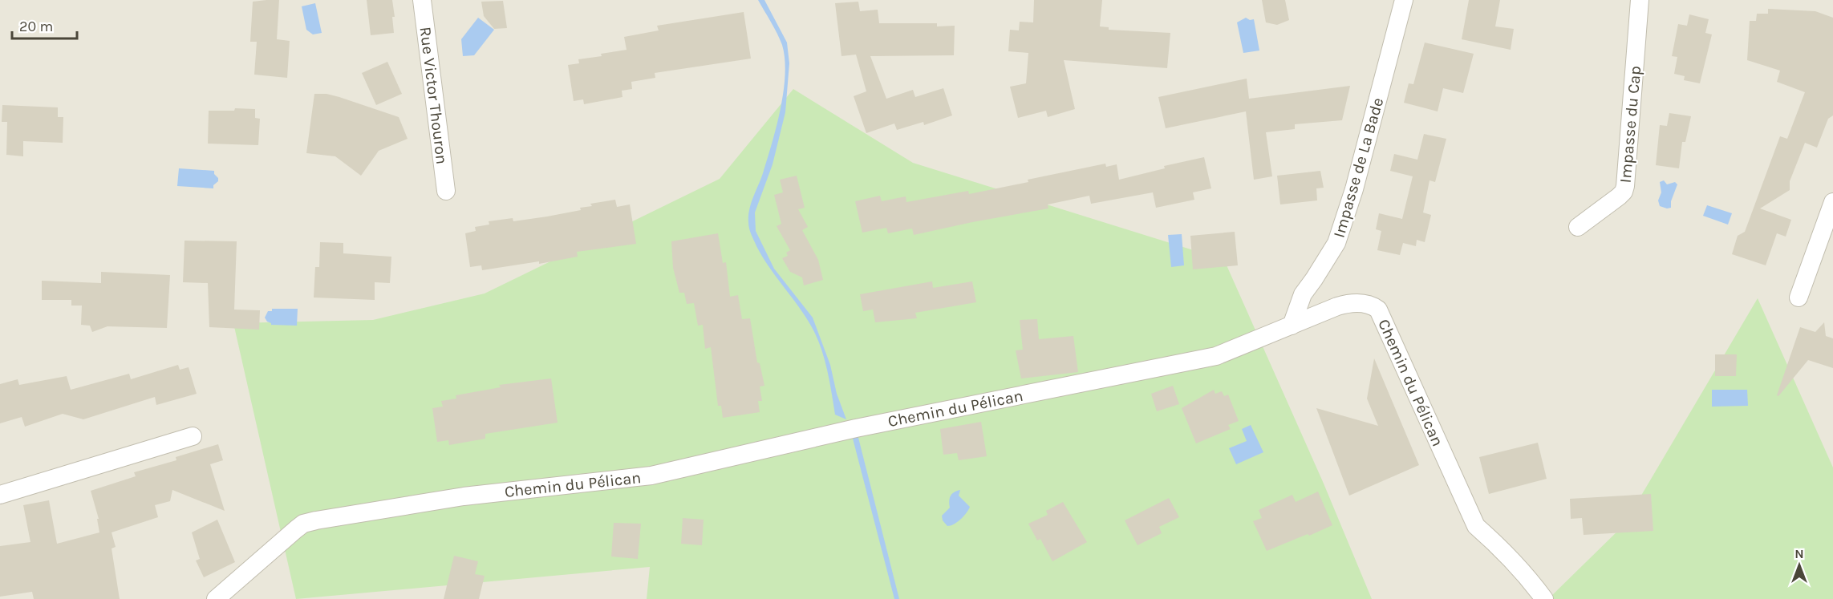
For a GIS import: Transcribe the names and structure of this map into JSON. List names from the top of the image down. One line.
{"streets":{"street":["Rue Victor Thouron","Impasse du Cap","Impasse de La Bade","Chemin du Pélican"]},"crossings":[["Impasse de La Bade","Chemin du Pélican"]],"scale_bar":"20 m","north":"top"}
